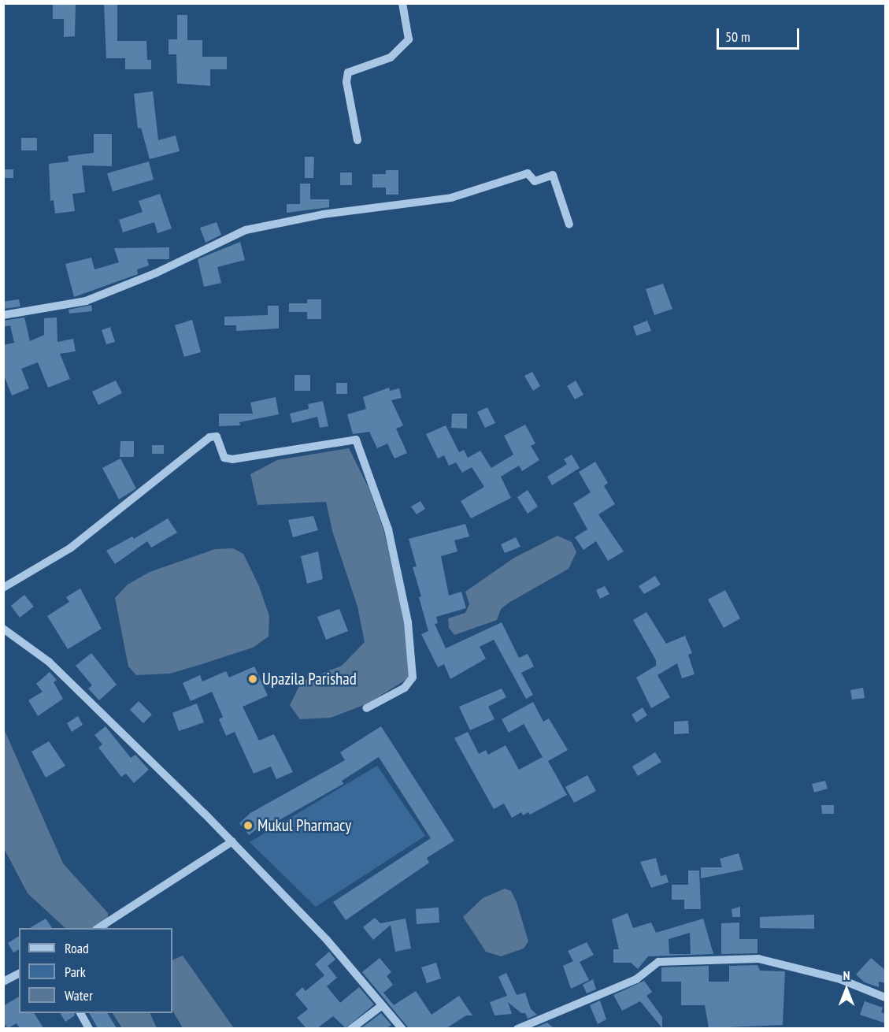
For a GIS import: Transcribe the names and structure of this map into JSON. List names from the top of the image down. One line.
{"places":["Upazila Parishad","Mukul Pharmacy"],"legend":["Road","Park","Water"],"scale_bar":"50 m","north":"top"}
